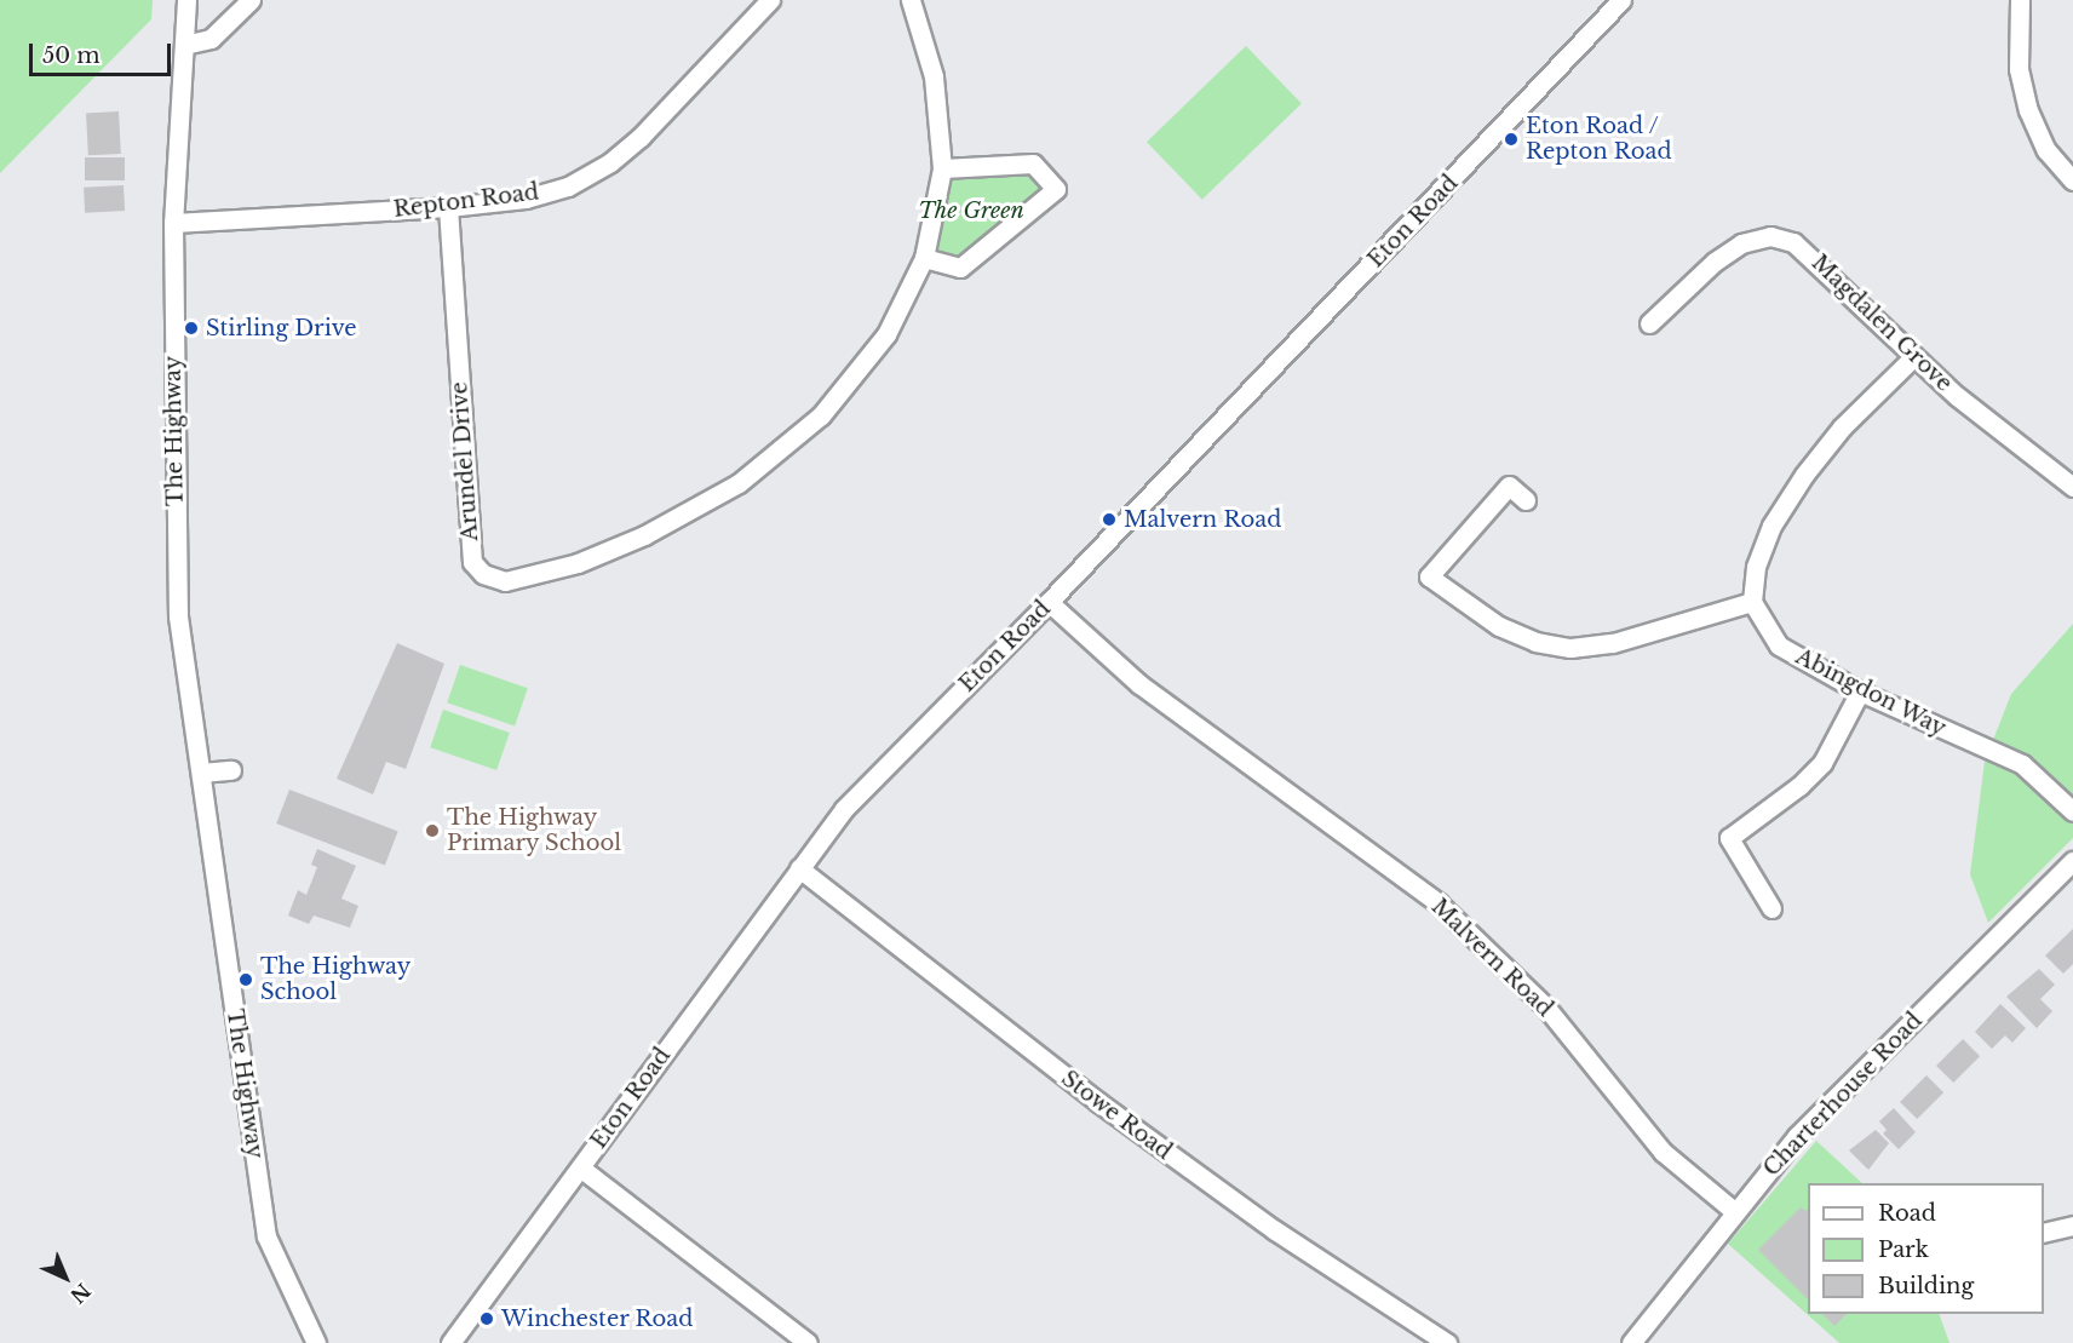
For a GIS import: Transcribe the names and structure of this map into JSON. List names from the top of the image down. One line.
{"streets":{"street":["Repton Road","Eton Road","Magdalen Grove","The Highway","Arundel Drive","Abingdon Way","Malvern Road","Charterhouse Road","Stowe Road"]},"crossings":[["Repton Road","The Highway"],["Repton Road","Arundel Drive"],["Eton Road","Malvern Road"],["Eton Road","Stowe Road"],["Malvern Road","Charterhouse Road"]],"parks":["The Green"],"places":["Eton Road / Repton Road","Stirling Drive","Malvern Road","The Highway Primary School","The Highway School","Winchester Road"],"legend":["Road","Park","Building"],"scale_bar":"50 m","north":"bottom right"}
